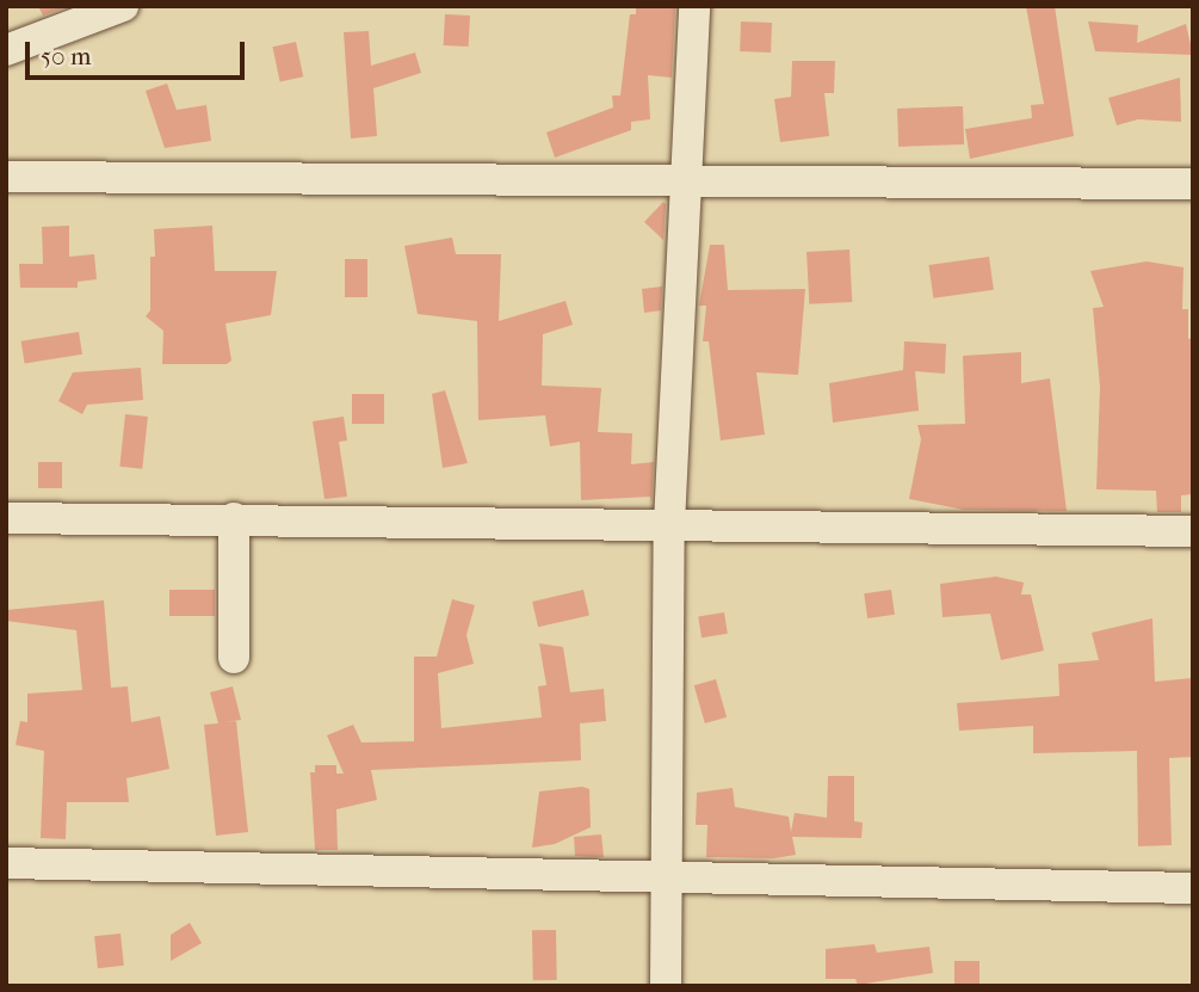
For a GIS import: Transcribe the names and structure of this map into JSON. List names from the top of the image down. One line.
{"scale_bar":"50 m"}
